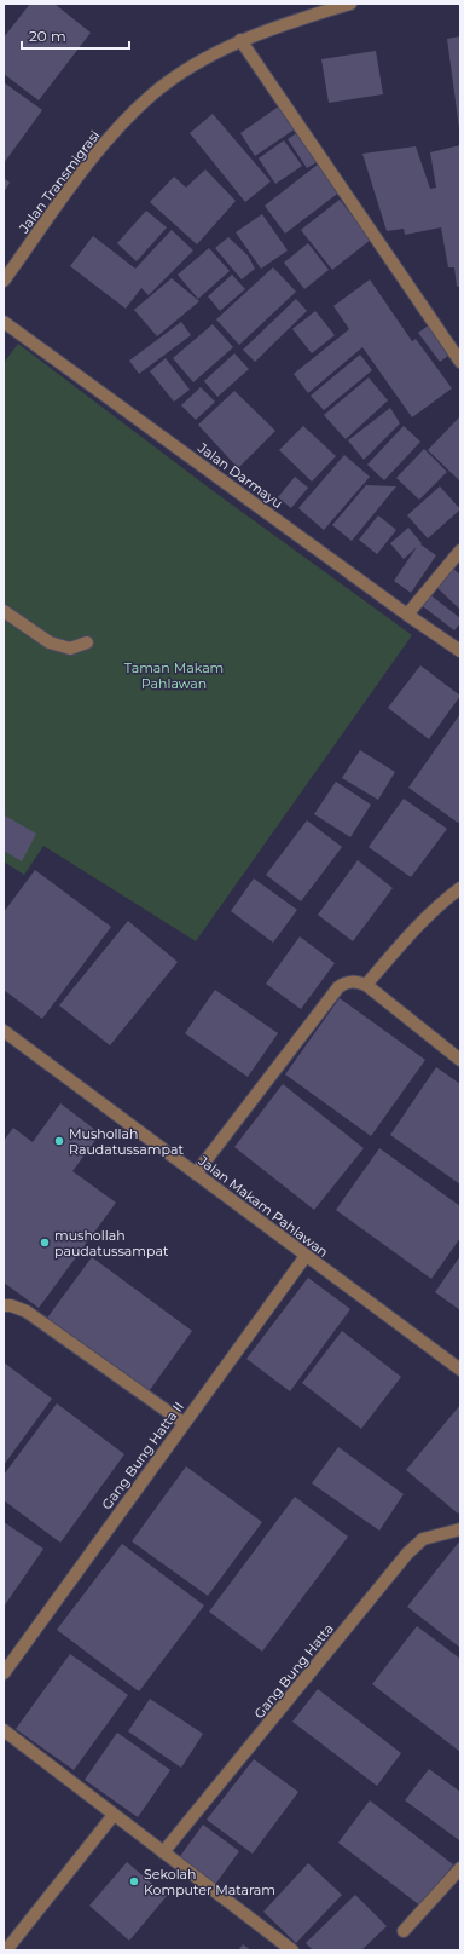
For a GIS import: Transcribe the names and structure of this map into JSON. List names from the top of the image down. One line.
{"streets":{"street":["Jalan Transmigrasi","Jalan Darmayu","Jalan Makam Pahlawan","Gang Bung Hatta II","Gang Bung Hatta"]},"crossings":[["Jalan Makam Pahlawan","Gang Bung Hatta II"]],"parks":["Taman Makam Pahlawan"],"places":["Mushollah Raudatussampat","mushollah paudatussampat","Sekolah Komputer Mataram"],"scale_bar":"20 m"}
